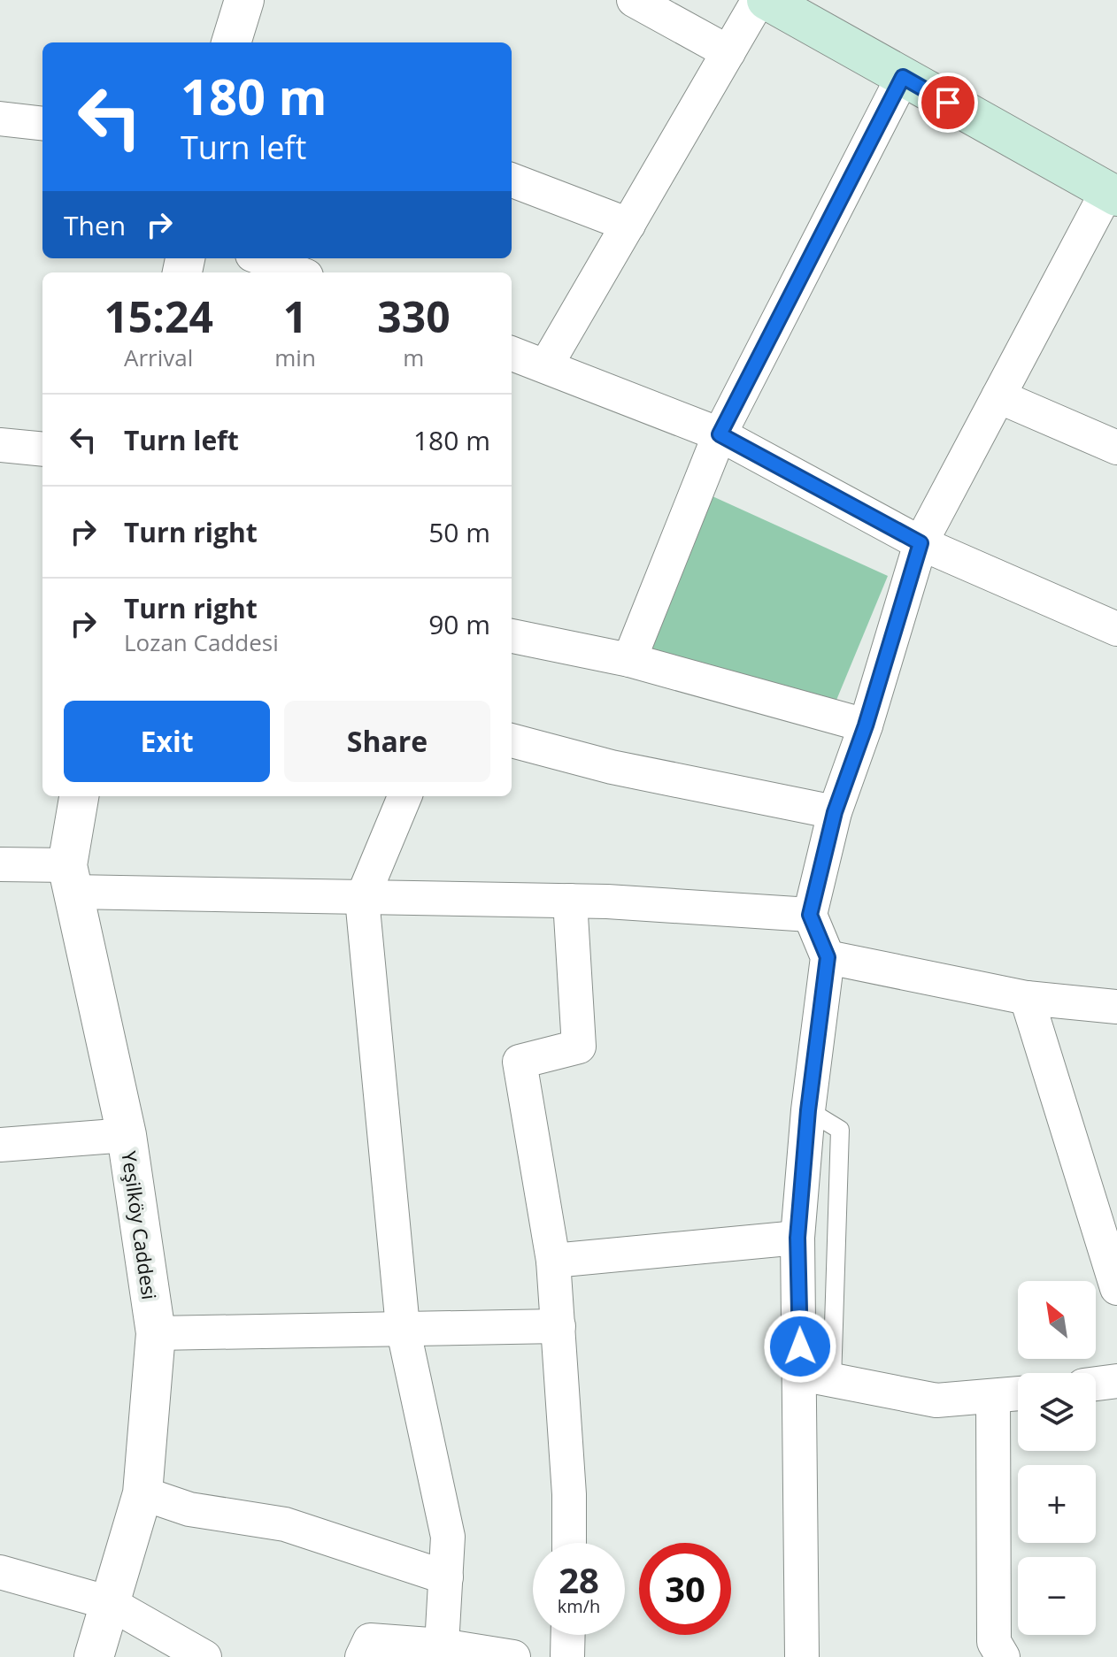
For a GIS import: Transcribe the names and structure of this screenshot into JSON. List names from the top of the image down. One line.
{"streets":{"street":["Yeşilköy Caddesi"]},"north":"top left","page":{"turn":["180 m","Turn left"],"then":"Then","eta":["15:24","Arrival","1","min","330","m"],"list":[{"name":"Turn left","value":"180 m"},{"name":"Turn right","value":"50 m"},{"name":"Turn right","note":"Lozan Caddesi","value":"90 m"}],"buttons":["Exit","Share"],"map_buttons":["+","−"],"speed":"28 km/h","limit":"30"}}
